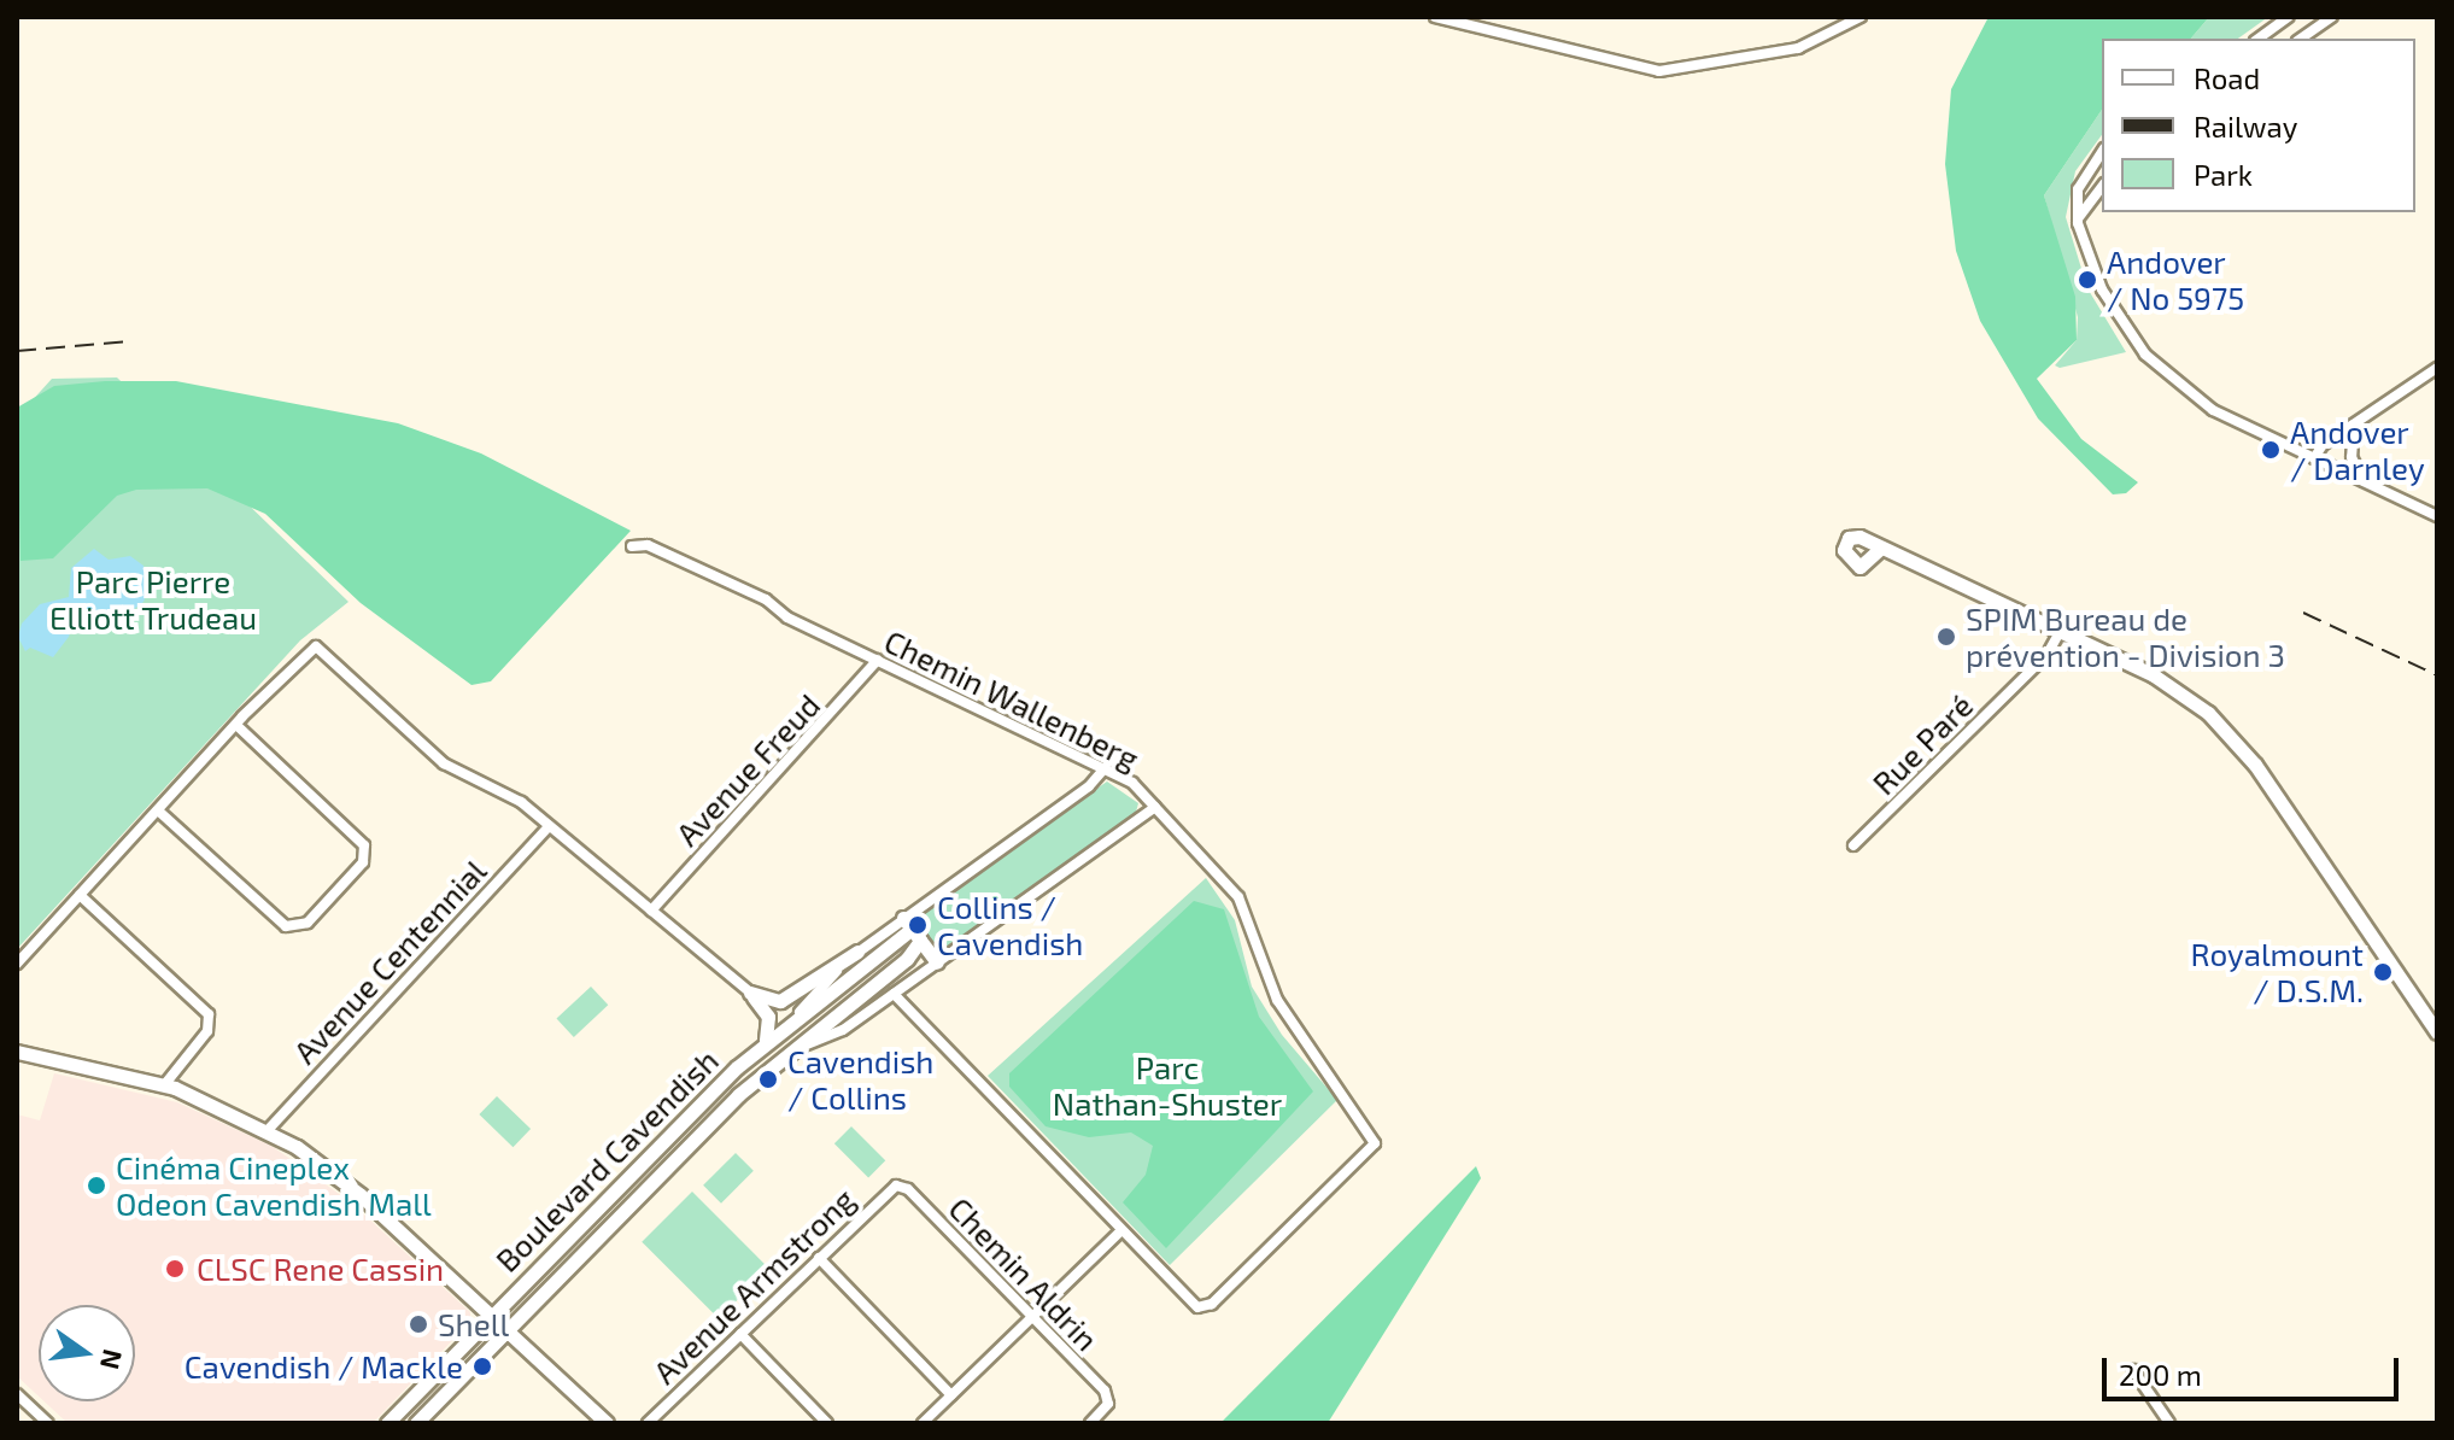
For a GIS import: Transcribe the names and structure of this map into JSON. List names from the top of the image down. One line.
{"streets":{"main road":["Boulevard Cavendish"],"street":["Chemin Wallenberg","Rue Paré","Avenue Freud","Avenue Centennial","Chemin Aldrin","Avenue Armstrong"]},"crossings":[["Chemin Wallenberg","Avenue Freud"],["Chemin Wallenberg","Boulevard Cavendish"],["Chemin Aldrin","Avenue Armstrong"]],"parks":["Parc Pierre Elliott Trudeau","Parc Nathan-Shuster"],"places":["Andover / No 5975","Andover / Darnley","SPIM Bureau de prévention - Division 3","Collins / Cavendish","Royalmount / D.S.M.","Cavendish / Collins","Cinéma Cineplex Odeon Cavendish Mall","CLSC Rene Cassin","Shell","Cavendish / Mackle"],"legend":["Road","Railway","Park"],"scale_bar":"200 m","north":"right"}
